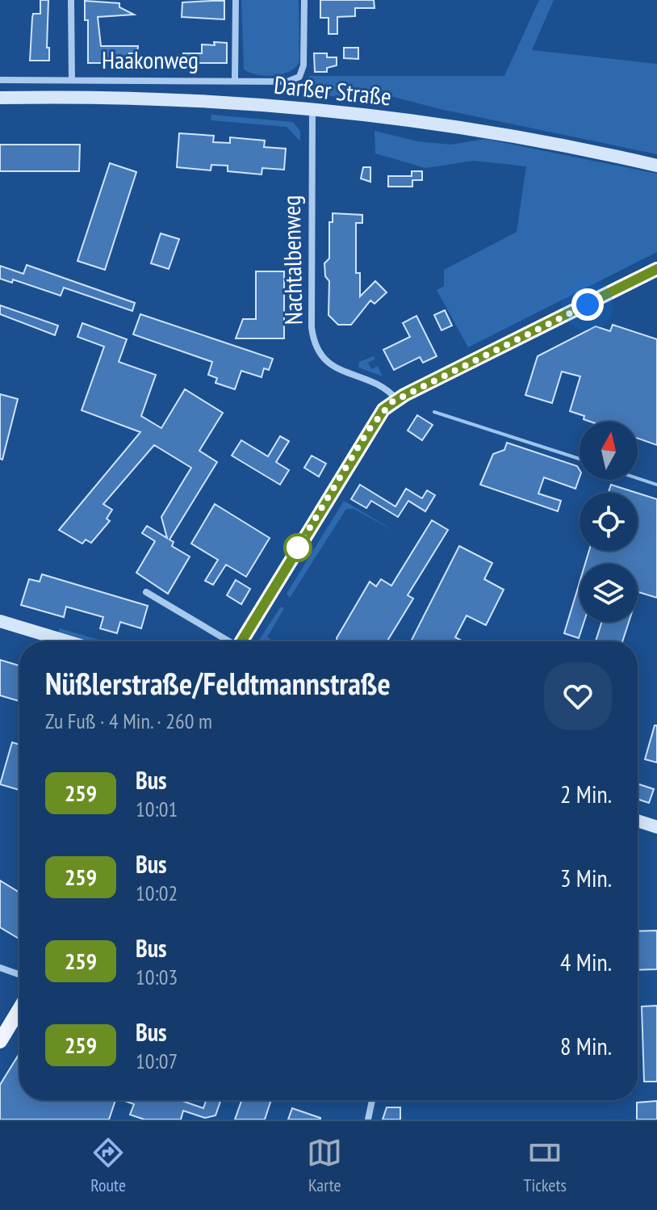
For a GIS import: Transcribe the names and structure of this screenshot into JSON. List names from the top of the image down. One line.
{"streets":{"main road":["Darßer Straße"],"street":["Haakonweg","Nachtalbenweg"]},"crossings":[["Darßer Straße","Nachtalbenweg"]],"lines":["bus line 259"],"north":"top","page":{"heading":["Nüßlerstraße/Feldtmannstraße","Zu Fuß · 4 Min. · 260 m"],"list":[{"mark":"259","name":"Bus","note":"10:01","value":"2 Min."},{"mark":"259","name":"Bus","note":"10:02","value":"3 Min."},{"mark":"259","name":"Bus","note":"10:03","value":"4 Min."},{"mark":"259","name":"Bus","note":"10:07","value":"8 Min."}],"tabs":["Route","Karte","Tickets"]}}
